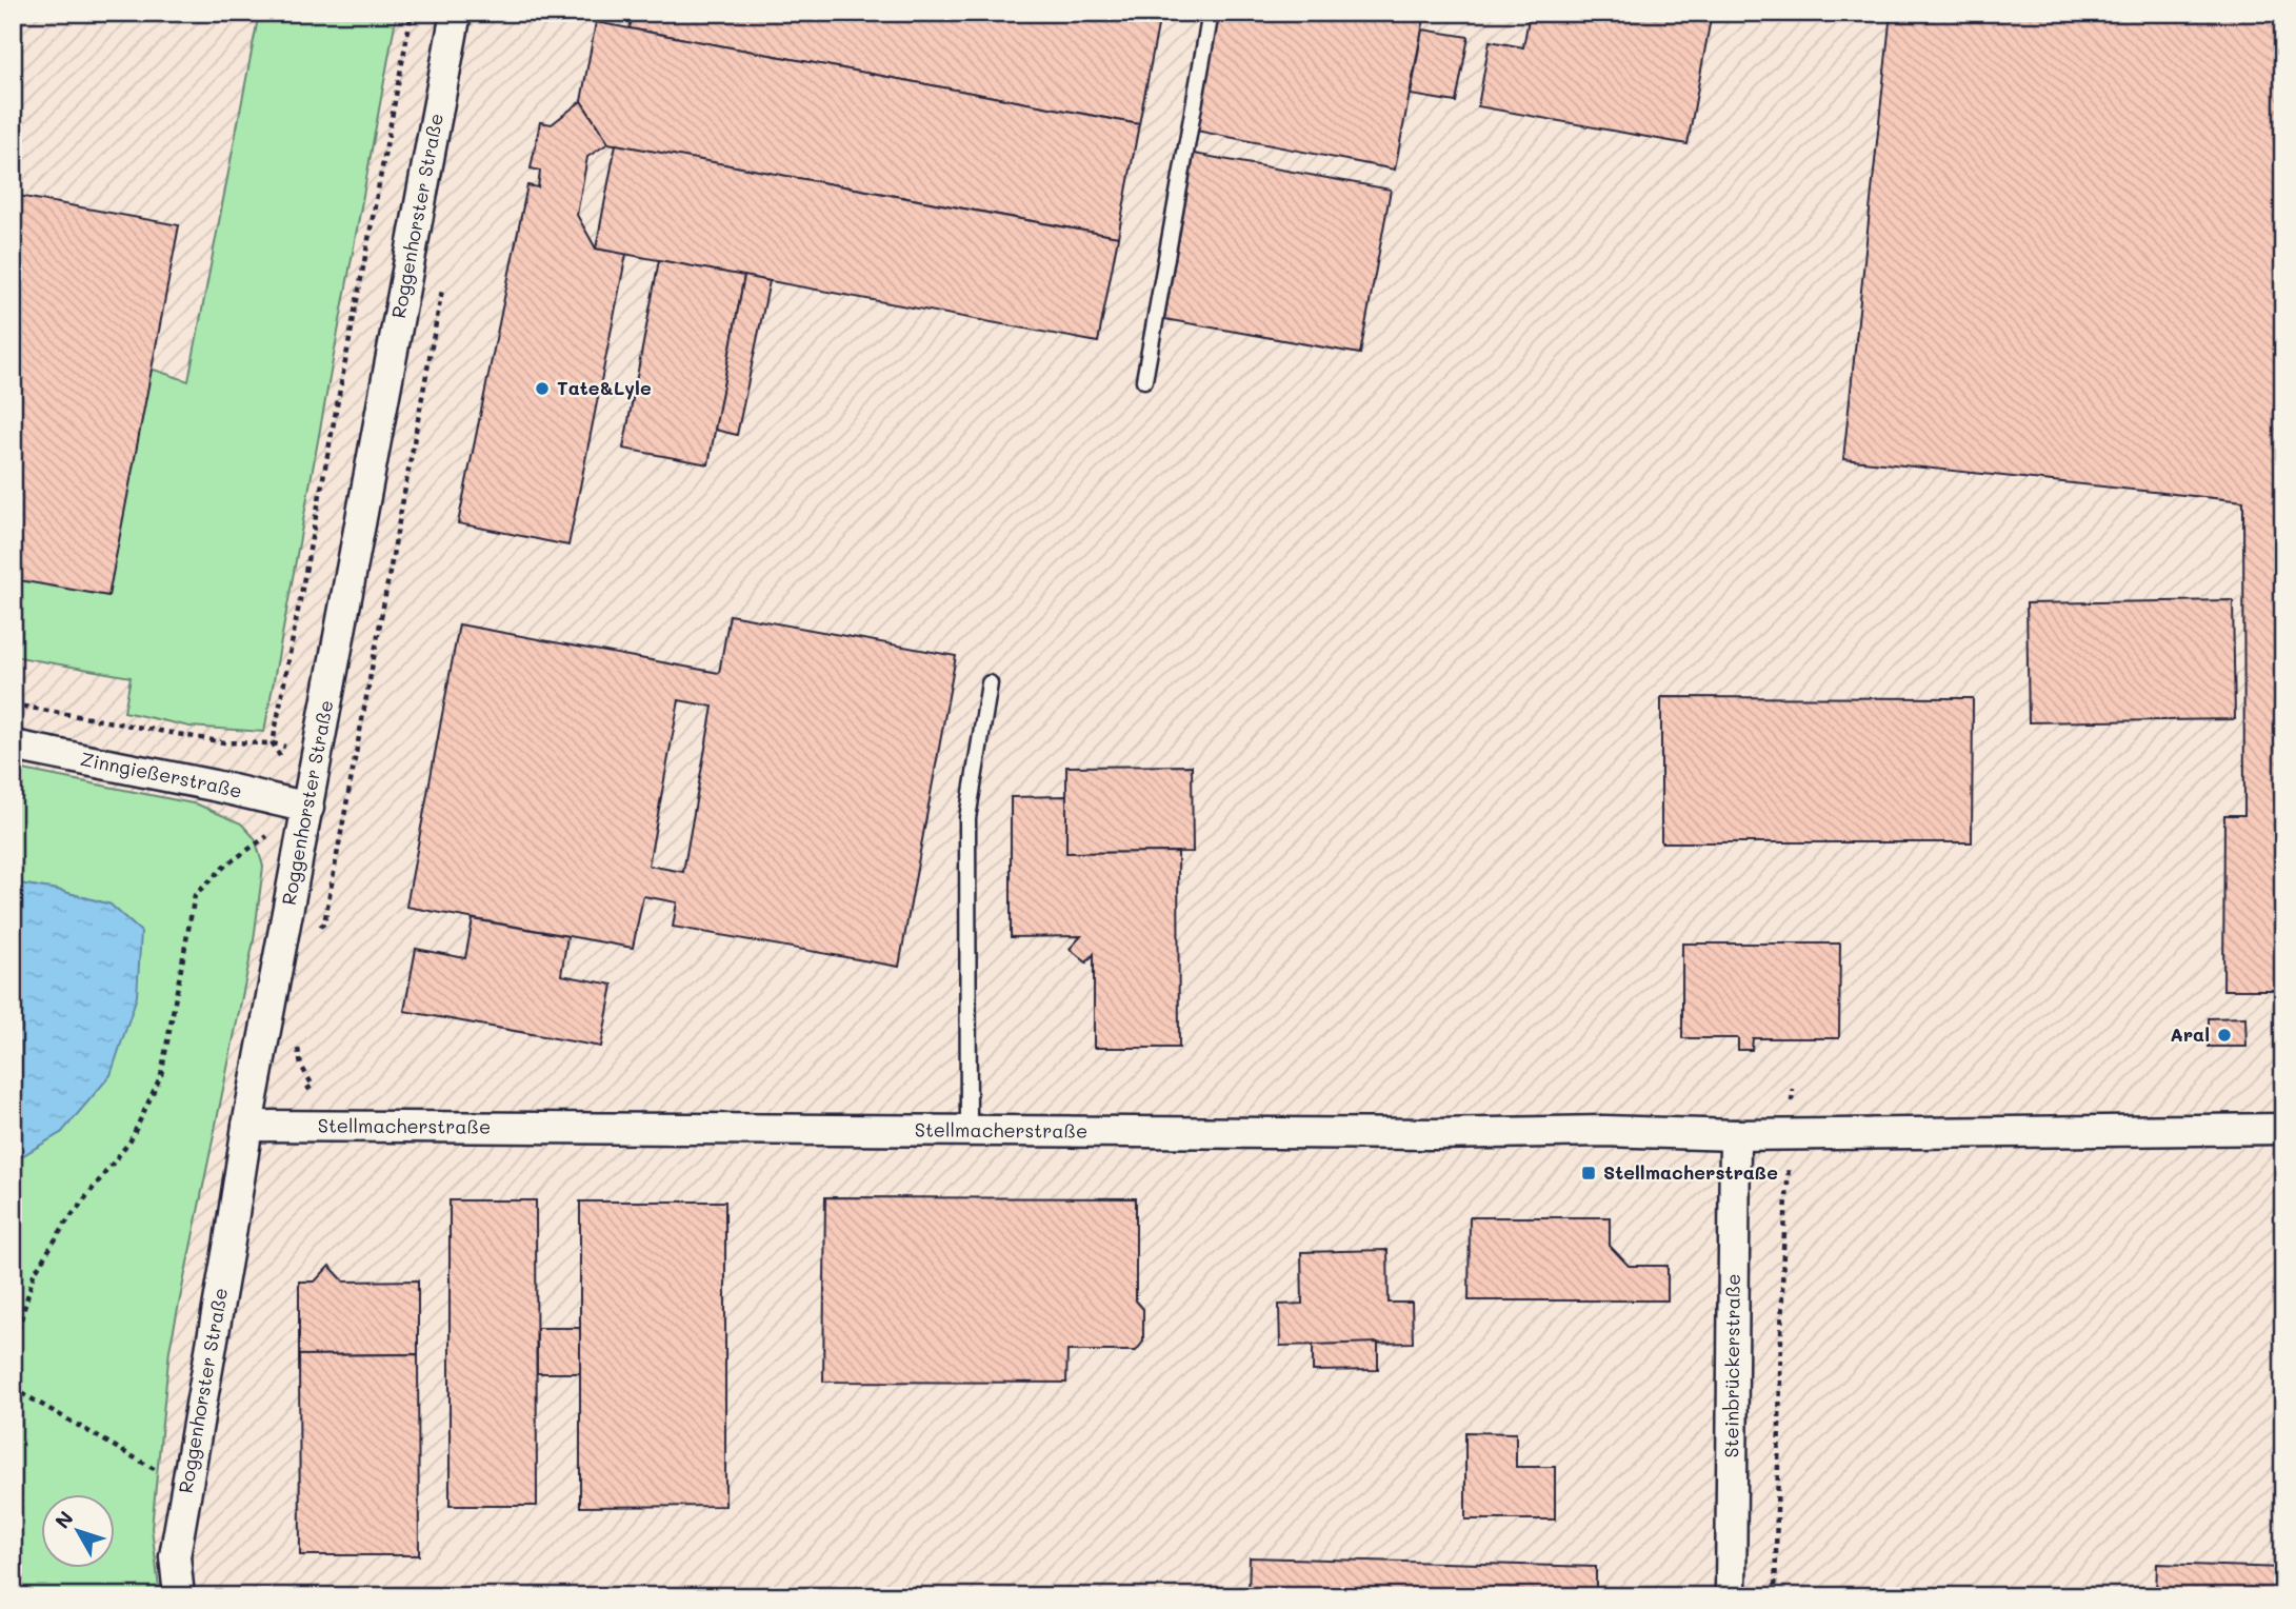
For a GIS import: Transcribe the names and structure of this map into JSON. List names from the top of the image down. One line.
{"streets":{"street":["Roggenhorster Straße","Zinngießerstraße","Stellmacherstraße","Steinbrückerstraße"]},"crossings":[["Roggenhorster Straße","Zinngießerstraße"],["Roggenhorster Straße","Stellmacherstraße"],["Stellmacherstraße","Steinbrückerstraße"]],"places":{"other":["Tate&Lyle","Aral"],"transit":["Stellmacherstraße"]},"north":"top left"}
